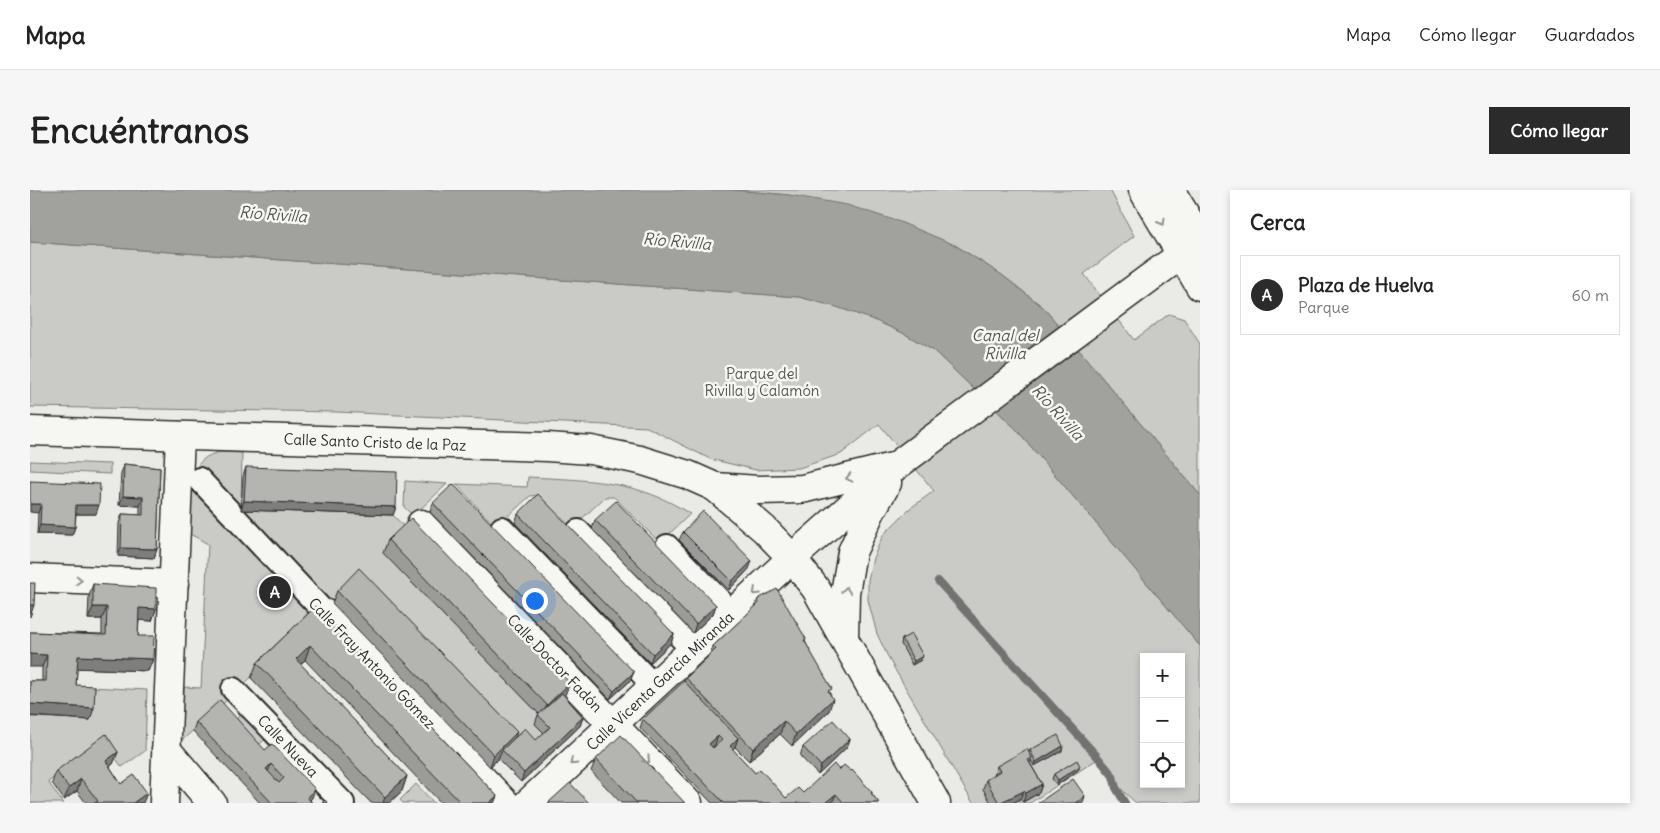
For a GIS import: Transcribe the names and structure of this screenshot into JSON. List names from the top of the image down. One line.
{"streets":{"street":["Calle Santo Cristo de la Paz","Calle Fray Antonio Gómez","Calle Doctor Fadón","Calle Vicenta García Miranda","Calle Nueva"]},"crossings":[["Calle Santo Cristo de la Paz","Calle Vicenta García Miranda"],["Calle Doctor Fadón","Calle Vicenta García Miranda"]],"one_way":["Calle Vicenta García Miranda"],"water":["Río Rivilla","Canal del Rivilla"],"parks":["Parque del Rivilla y Calamón"],"page":{"header":"Mapa","nav":["Mapa","Cómo llegar","Guardados"],"buttons":"Cómo llegar","title":"Encuéntranos","heading":"Cerca","list":[{"mark":"A","name":"Plaza de Huelva","note":"Parque","value":"60 m"}],"pins":"A","map_buttons":["+","−"]}}
